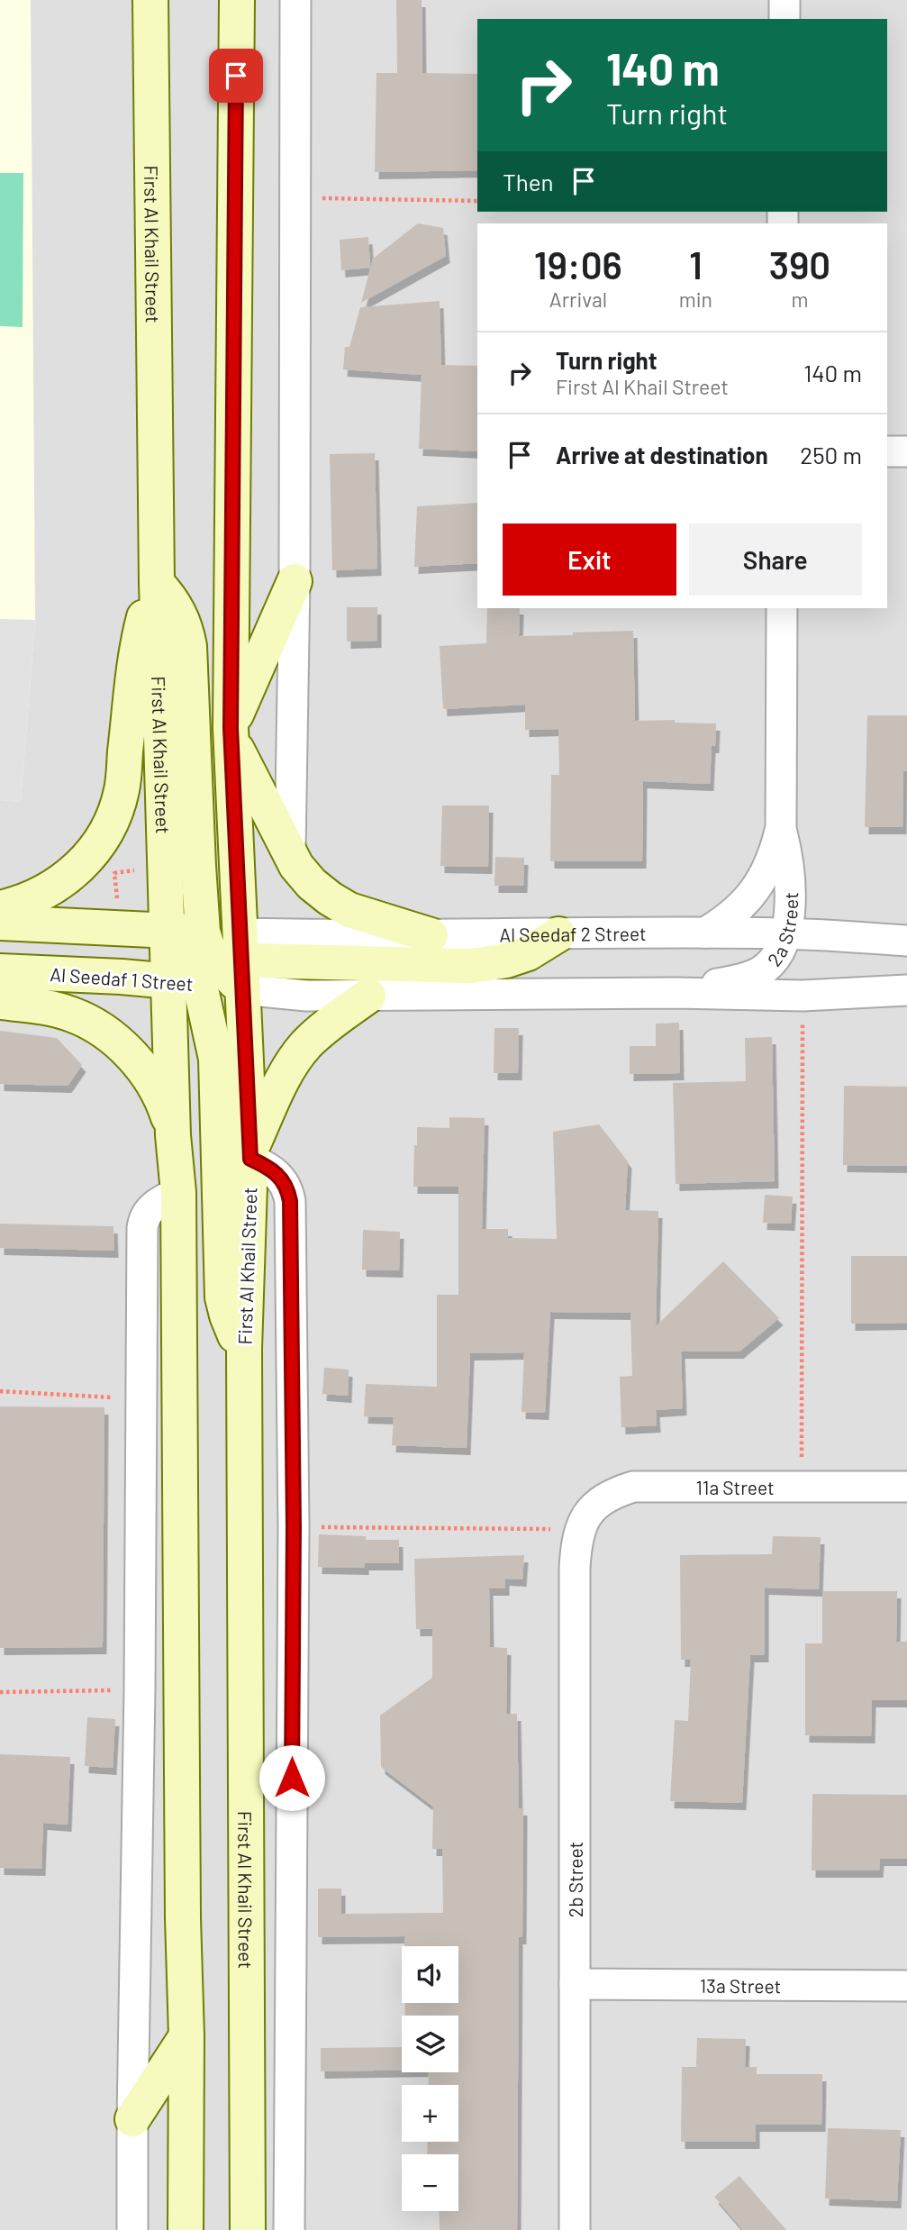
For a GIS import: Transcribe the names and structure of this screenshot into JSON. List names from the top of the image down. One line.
{"streets":{"main road":["First Al Khail Street","Al Seedaf 1 Street"],"street":["2a Street","Al Seedaf 2 Street","11a Street","2b Street","13a Street"]},"crossings":[["First Al Khail Street","Al Seedaf 2 Street"],["First Al Khail Street","Al Seedaf 1 Street"],["2a Street","Al Seedaf 2 Street"],["Al Seedaf 2 Street","Al Seedaf 1 Street"],["11a Street","2b Street"],["2b Street","13a Street"]],"page":{"turn":["140 m","Turn right"],"then":"Then","eta":["19:06","Arrival","1","min","390","m"],"list":[{"name":"Turn right","note":"First Al Khail Street","value":"140 m"},{"name":"Arrive at destination","value":"250 m"}],"buttons":["Exit","Share"],"map_buttons":["+","−"]}}
